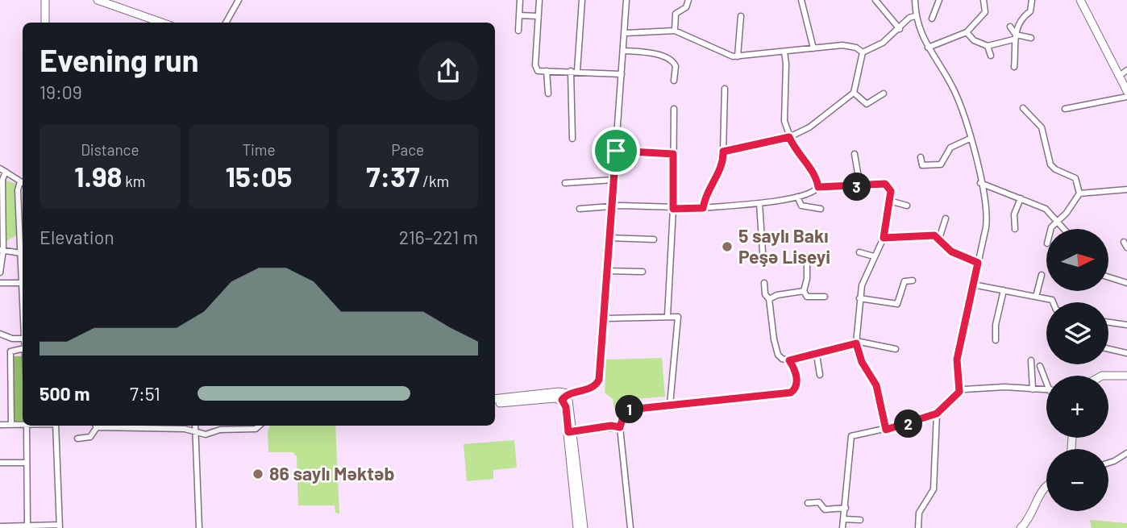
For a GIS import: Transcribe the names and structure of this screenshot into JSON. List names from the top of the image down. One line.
{"places":["5 saylı Bakı Peşə Liseyi","86 saylı Məktəb"],"north":"right","page":{"heading":["Evening run","19:09"],"stats":[["Distance","1.98 km"],["Time","15:05"],["Pace","7:37 /km"]],"pins":["3","1","2"],"chart":["Elevation","216–221 m"],"map_buttons":["+","−"],"list":[{"name":"500 m","note":"7:51"}]}}
